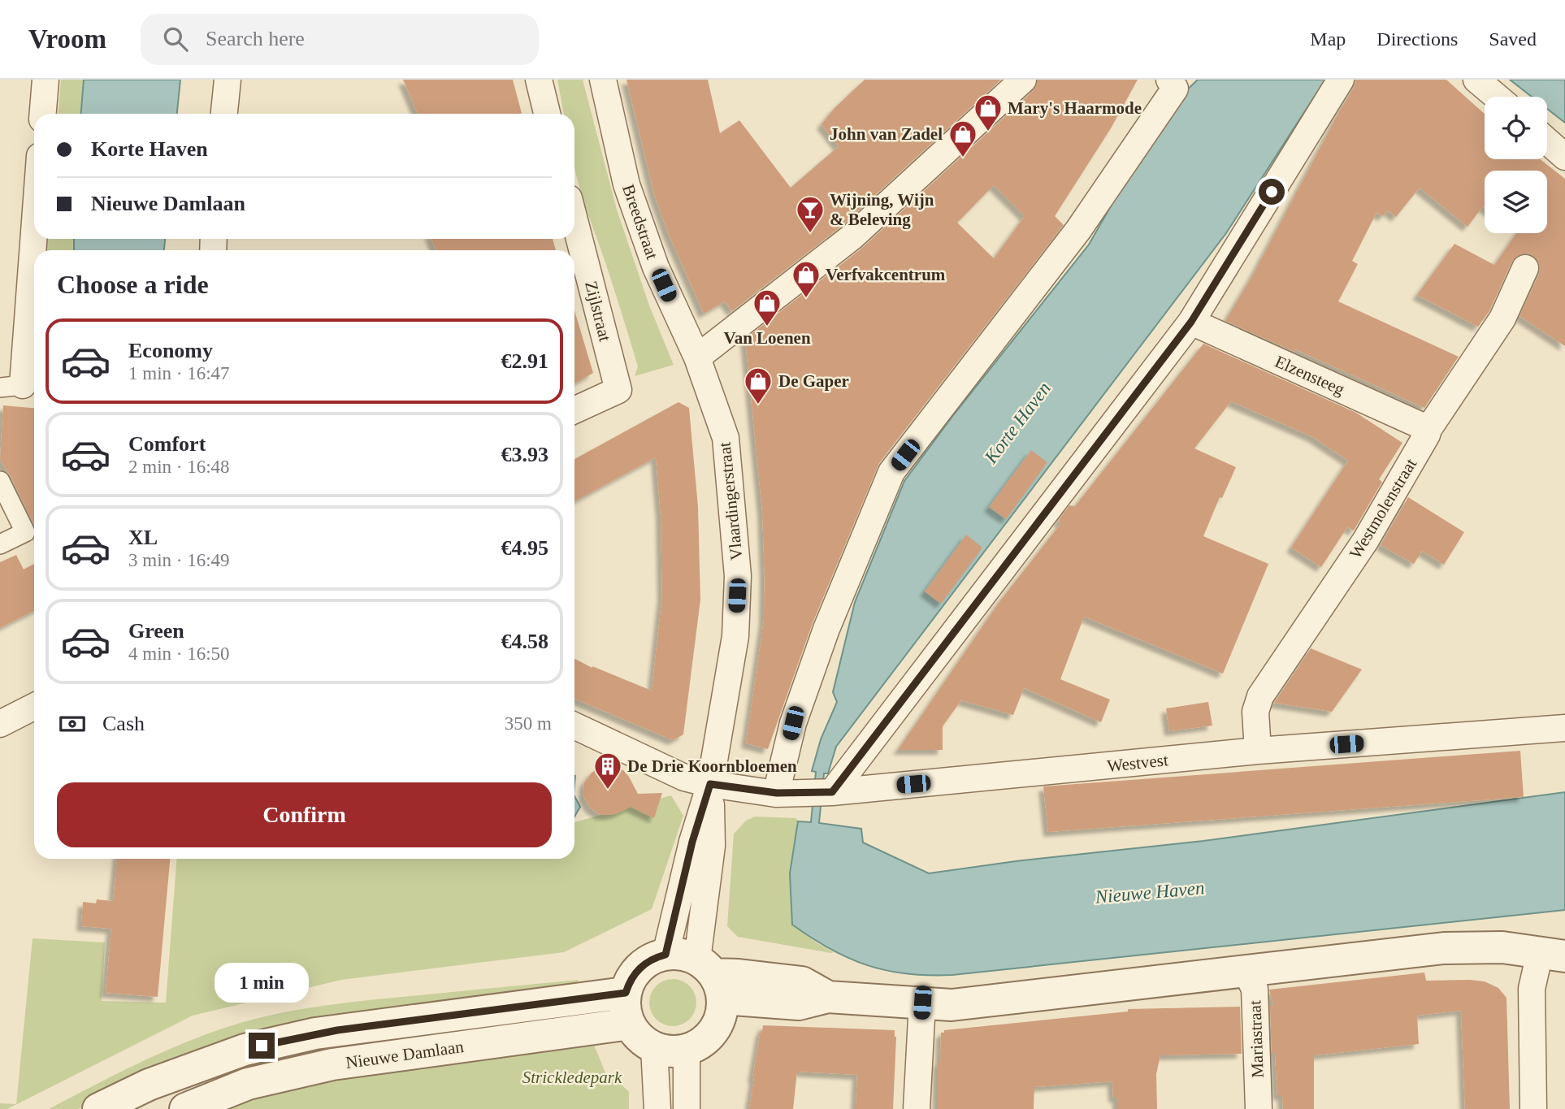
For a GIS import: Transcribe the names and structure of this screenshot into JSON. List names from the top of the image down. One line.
{"streets":{"street":["Breedstraat","Zijlstraat","Elzensteeg","Vlaardingerstraat","Westmolenstraat","Westvest","Mariastraat","Nieuwe Damlaan"]},"crossings":[["Breedstraat","Vlaardingerstraat"],["Elzensteeg","Westmolenstraat"],["Vlaardingerstraat","Westvest"],["Vlaardingerstraat","Nieuwe Damlaan"],["Westmolenstraat","Westvest"]],"water":["Korte Haven","Nieuwe Haven"],"parks":["Strickledepark"],"places":{"shop":["Mary's Haarmode","John van Zadel","Verfvakcentrum","Van Loenen","De Gaper"],"bar":["Wijning, Wijn & Beleving"],"building":["De Drie Koornbloemen"]},"page":{"header":"Vroom","search":"Search here","nav":["Map","Directions","Saved"],"banner":["Korte Haven","Nieuwe Damlaan"],"heading":"Choose a ride","list":[{"name":"Economy","note":"1 min · 16:47","value":"€2.91"},{"name":"Comfort","note":"2 min · 16:48","value":"€3.93"},{"name":"XL","note":"3 min · 16:49","value":"€4.95"},{"name":"Green","note":"4 min · 16:50","value":"€4.58"}],"pay":["Cash","350 m"],"buttons":"Confirm","bubble":"1 min"}}
